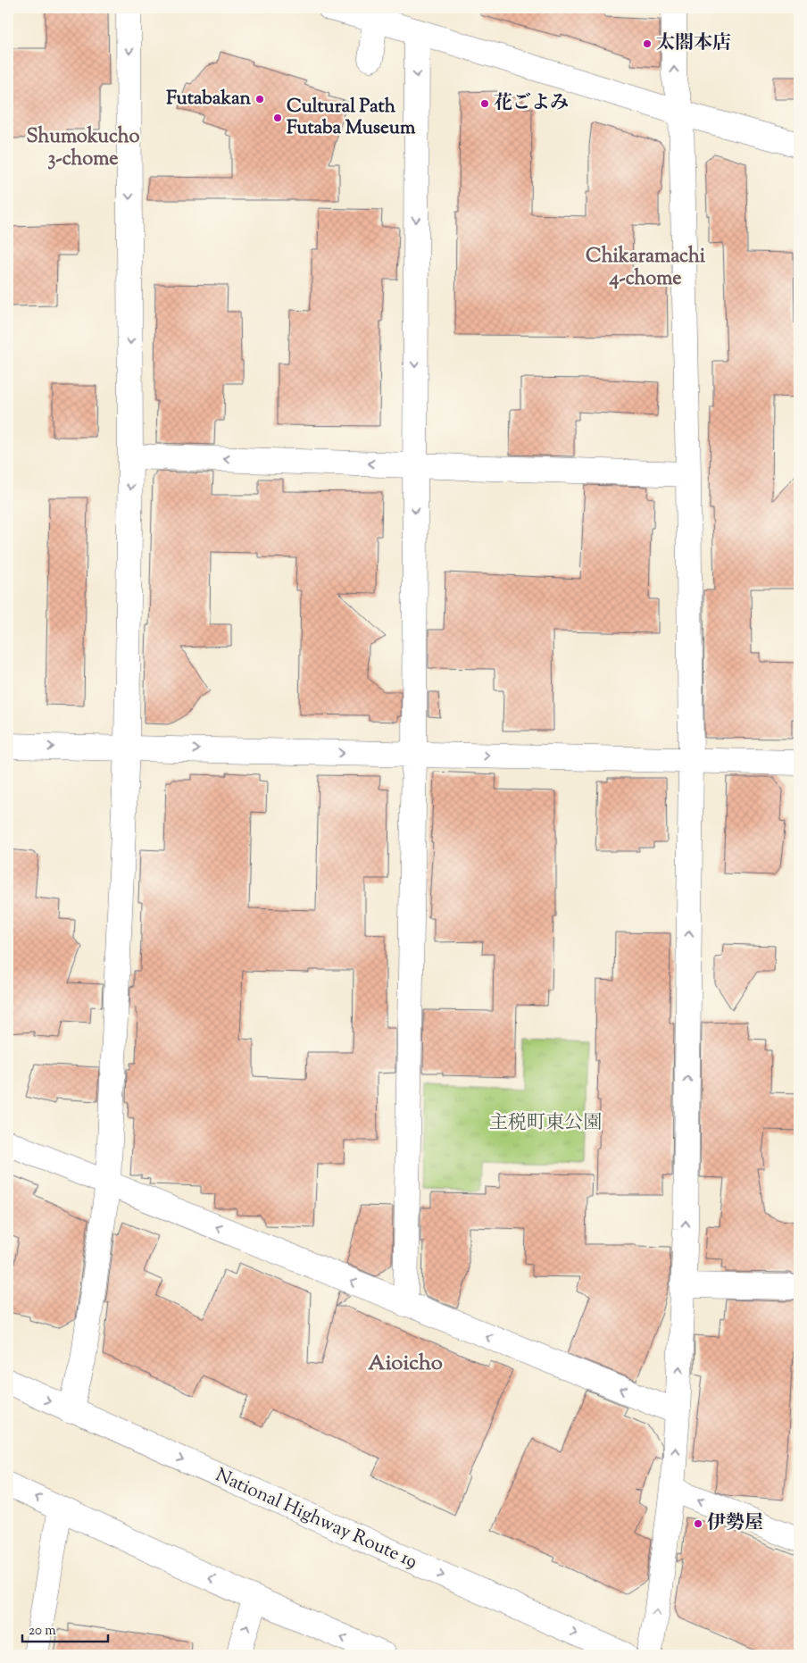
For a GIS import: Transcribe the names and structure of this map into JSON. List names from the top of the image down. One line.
{"streets":{"main road":["National Highway Route 19"]},"districts":["Shumokucho 3-chome","Chikaramachi 4-chome","Aioicho"],"parks":["主税町東公園"],"places":["太閤本店","Futabakan","花ごよみ","Cultural Path Futaba Museum","伊勢屋"],"scale_bar":"20 m"}
